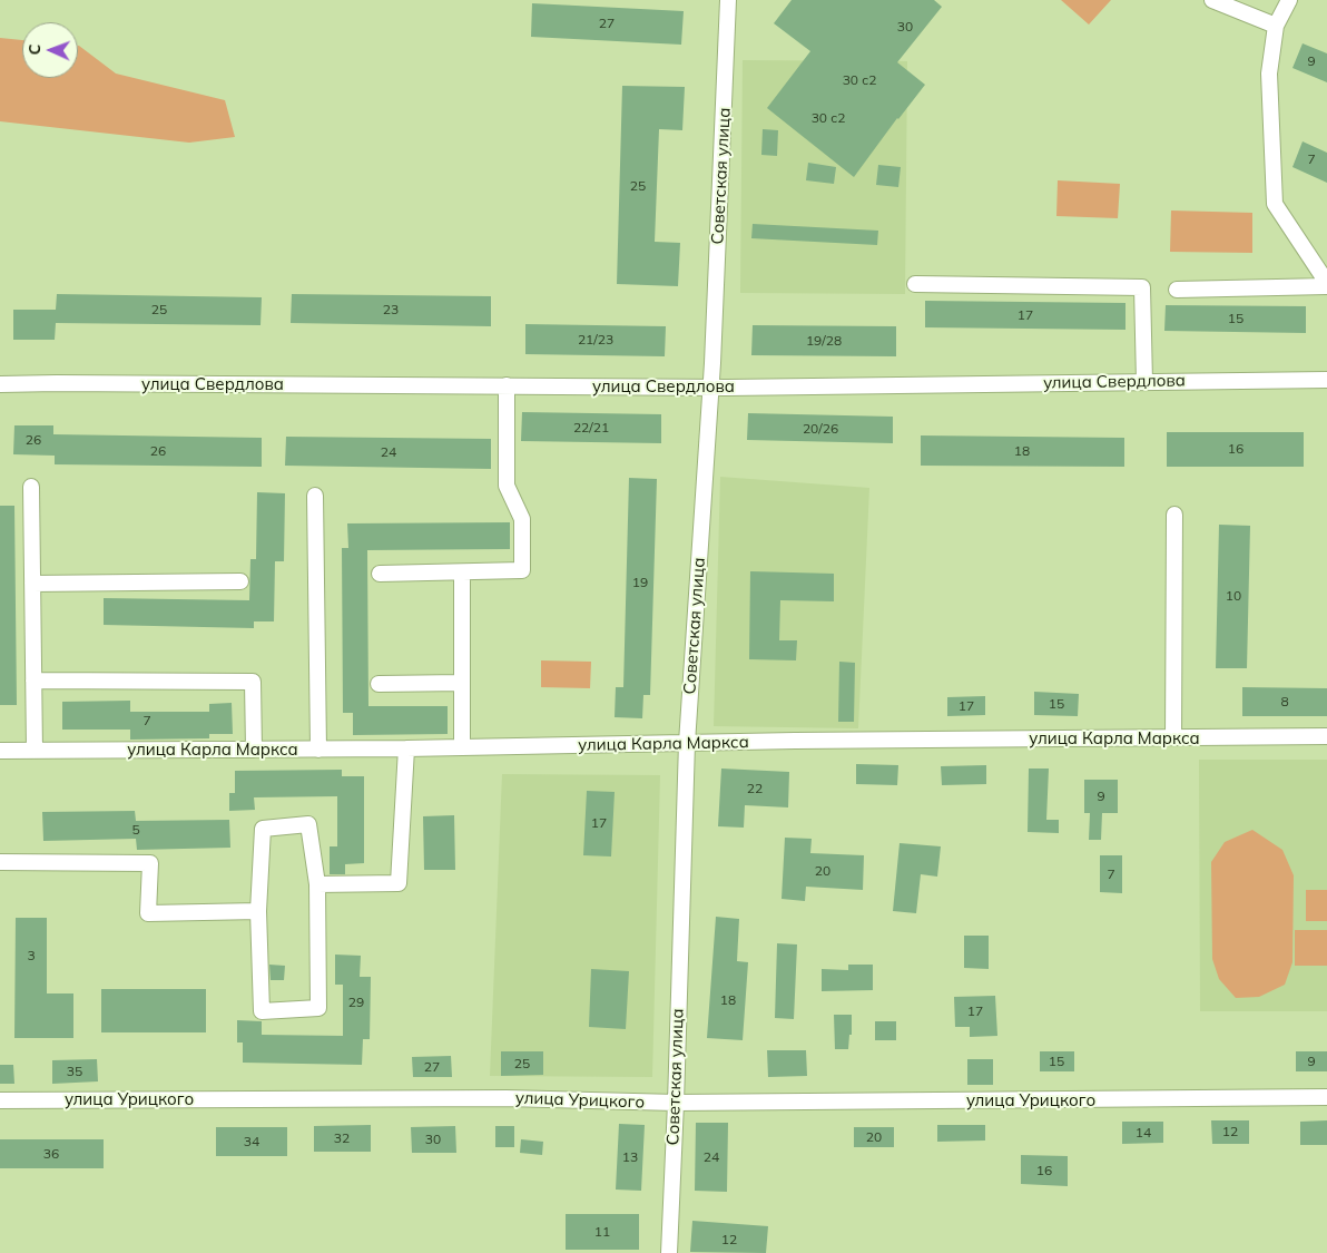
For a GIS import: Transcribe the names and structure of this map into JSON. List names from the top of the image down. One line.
{"streets":{"street":["Советская улица","улица Свердлова","улица Карла Маркса","улица Урицкого"]},"crossings":[["Советская улица","улица Свердлова"],["Советская улица","улица Карла Маркса"],["Советская улица","улица Урицкого"]],"house_numbers":["27","30","9","30 c2","30 c2","7","25","25","23","17","15","21/23","19/28","22/21","20/26","26","16","26","18","24","19","10","8","15","17","7","22","9","17","5","20","7","3","18","29","17","15","9","25","27","35","12","14","20","32","30","34","36","13","24","16","11","12"],"north":"left"}
